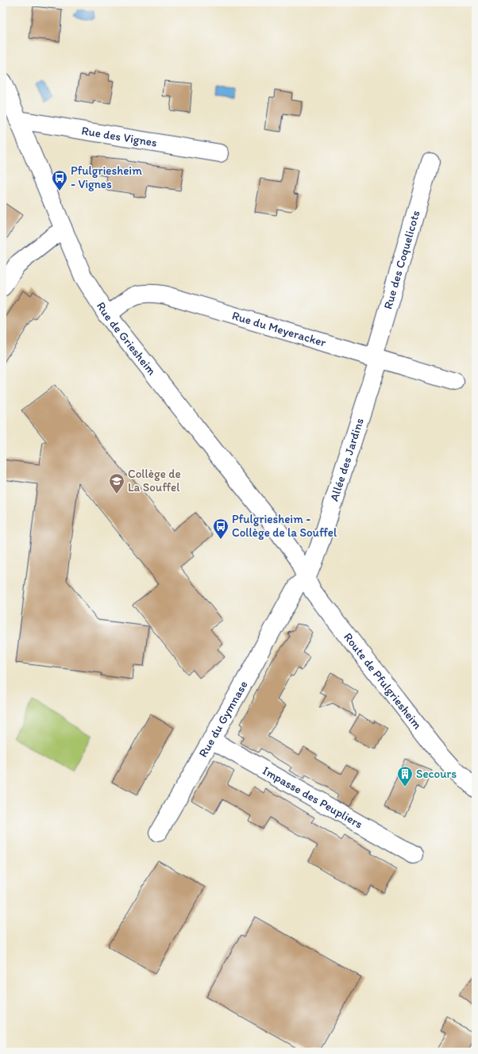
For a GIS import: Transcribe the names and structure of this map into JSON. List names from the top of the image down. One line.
{"streets":{"street":["Rue des Vignes","Rue des Coquelicots","Rue du Meyeracker","Rue de Griesheim","Allée des Jardins","Route de Pfulgriesheim","Rue du Gymnase","Impasse des Peupliers"]},"crossings":[["Rue des Vignes","Rue de Griesheim"],["Rue des Coquelicots","Rue du Meyeracker"],["Rue des Coquelicots","Allée des Jardins"],["Rue du Meyeracker","Rue de Griesheim"],["Rue du Meyeracker","Allée des Jardins"],["Rue de Griesheim","Allée des Jardins"],["Rue de Griesheim","Route de Pfulgriesheim"],["Rue de Griesheim","Rue du Gymnase"],["Allée des Jardins","Route de Pfulgriesheim"],["Allée des Jardins","Rue du Gymnase"],["Route de Pfulgriesheim","Rue du Gymnase"],["Rue du Gymnase","Impasse des Peupliers"]],"places":{"bus stop":["Pfulgriesheim - Vignes","Pfulgriesheim - Collège de la Souffel"],"school or university":["Collège de La Souffel"],"building":["Secours"]}}
